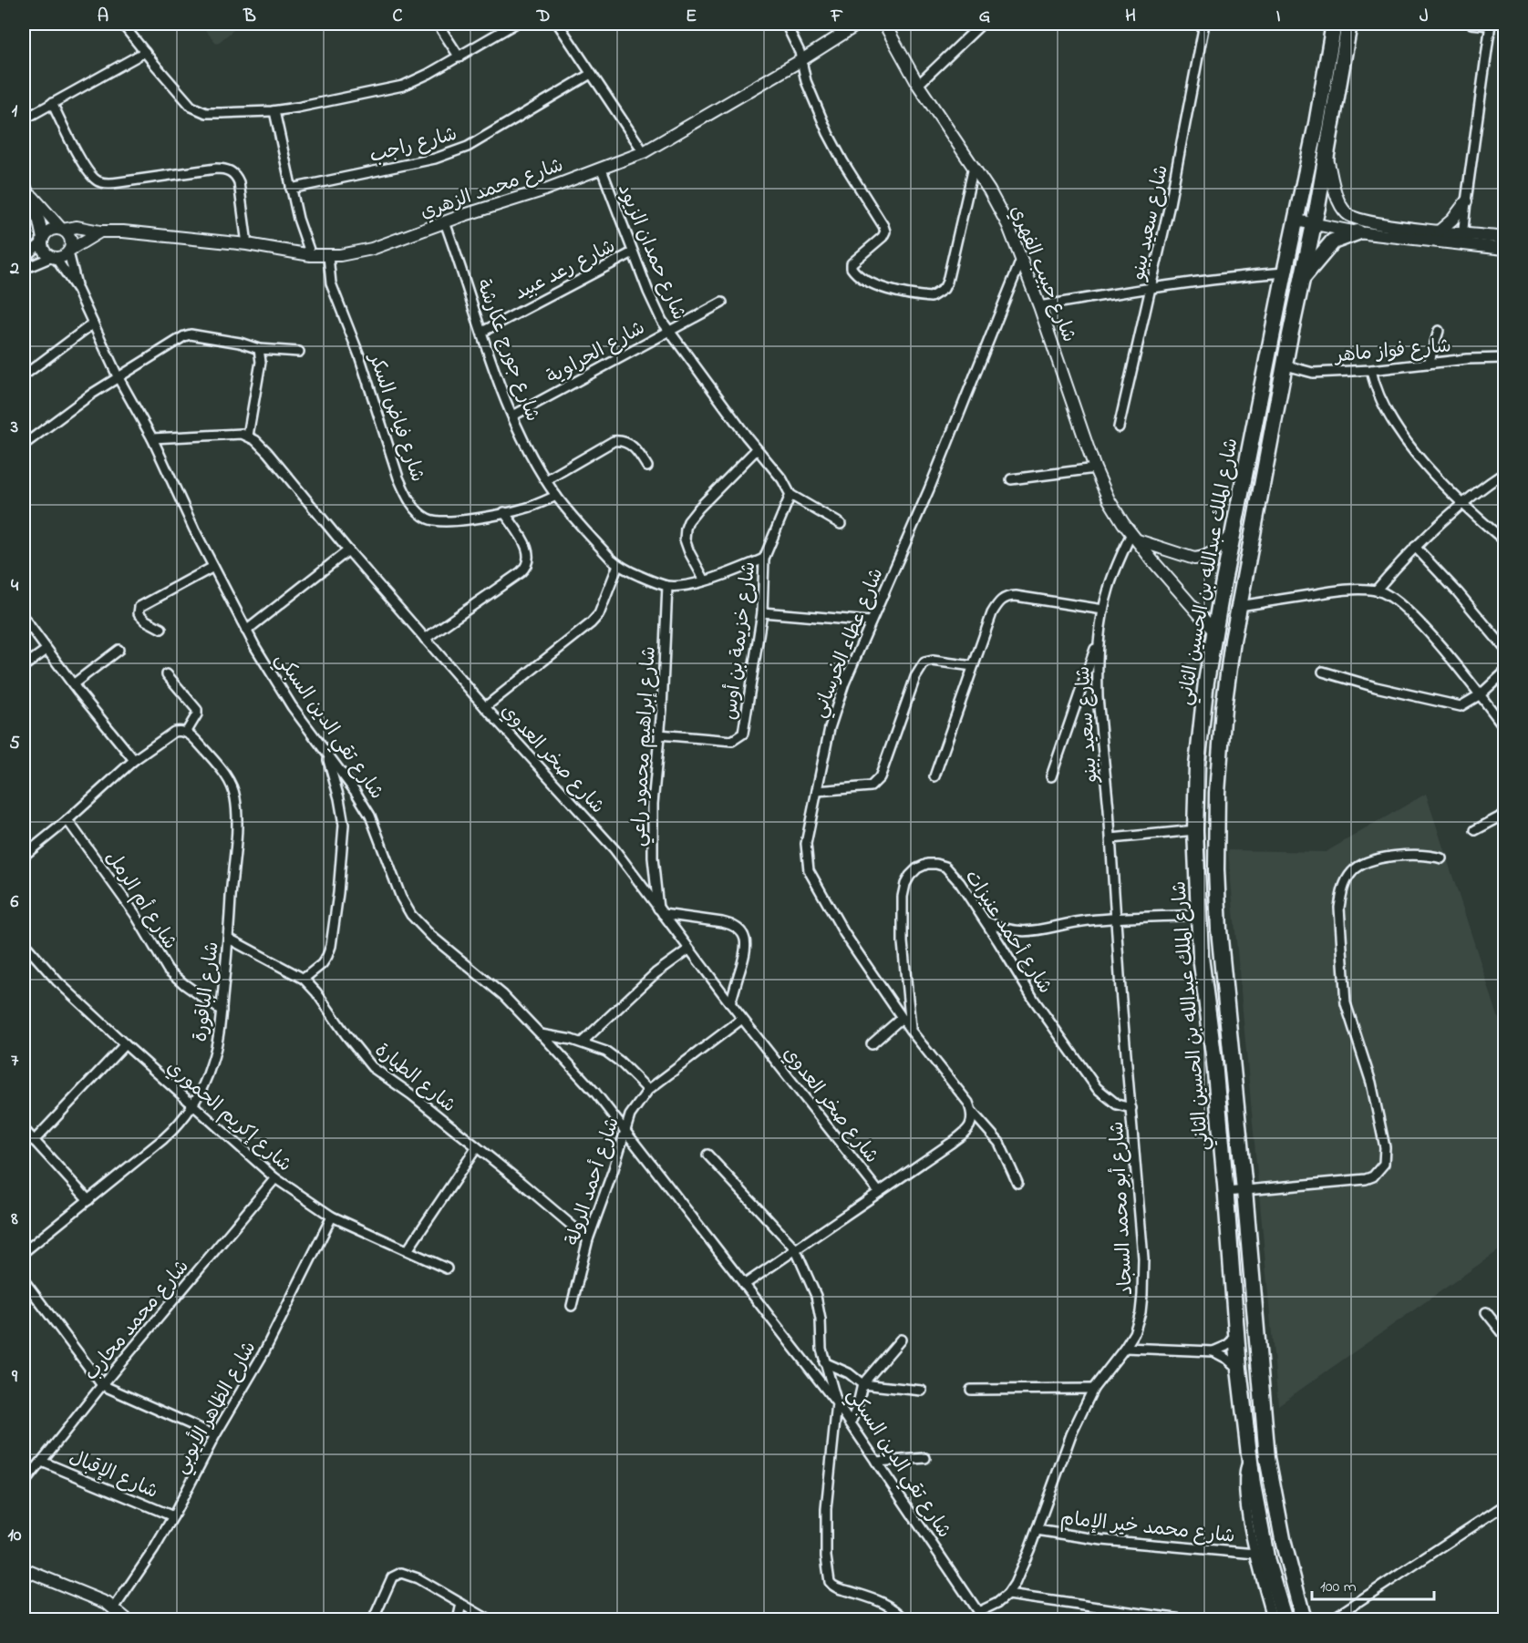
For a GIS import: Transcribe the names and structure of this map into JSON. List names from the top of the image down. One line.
{"streets":{"highway":["شارع الملك عبدالله بن الحسين الثاني"],"street":["شارع راجب","شارع محمد الزهري","شارع سعيد بينو","شارع حمدان الزيود","شارع رعد عبيد","شارع حبيب الفهري","شارع جورج عكارشة","شارع فواز ماهر","شارع الحراوية","شارع فياض السكر","شارع خزيمة بن أوس","شارع عطاء الخرساني","شارع تقي الدين السبكي","شارع إبراهيم محمود راعي","شارع صخر العدوي","شارع أم الرمل","شارع أحمد عنيزات","شارع الباقورة","شارع الطيارة","شارع إكريم الحموري","شارع أحمد الرولة","شارع أبو محمد السجاد","شارع محمد محارب","شارع الظاهر الأيوبي","شارع الإقبال","شارع محمد خير الإمام"]},"crossings":[["شارع محمد الزهري","شارع حمدان الزيود"],["شارع محمد الزهري","شارع جورج عكارشة"],["شارع محمد الزهري","شارع فياض السكر"],["شارع محمد الزهري","شارع تقي الدين السبكي"],["شارع سعيد بينو","شارع حبيب الفهري"],["شارع سعيد بينو","شارع أبو محمد السجاد"],["شارع حمدان الزيود","شارع رعد عبيد"],["شارع حمدان الزيود","شارع الحراوية"],["شارع رعد عبيد","شارع جورج عكارشة"],["شارع حبيب الفهري","شارع الملك عبدالله بن الحسين الثاني"],["شارع حبيب الفهري","شارع عطاء الخرساني"],["شارع جورج عكارشة","شارع الحراوية"],["شارع جورج عكارشة","شارع فياض السكر"],["شارع جورج عكارشة","شارع خزيمة بن أوس"],["شارع جورج عكارشة","شارع إبراهيم محمود راعي"],["شارع فواز ماهر","شارع الملك عبدالله بن الحسين الثاني"],["شارع خزيمة بن أوس","شارع إبراهيم محمود راعي"],["شارع عطاء الخرساني","شارع أحمد عنيزات"],["شارع تقي الدين السبكي","شارع أحمد الرولة"],["شارع تقي الدين السبكي","شارع أبو محمد السجاد"],["شارع إبراهيم محمود راعي","شارع صخر العدوي"],["شارع صخر العدوي","شارع أحمد الرولة"],["شارع أم الرمل","شارع الباقورة"],["شارع أحمد عنيزات","شارع أبو محمد السجاد"],["شارع الباقورة","شارع الطيارة"],["شارع الباقورة","شارع إكريم الحموري"],["شارع الطيارة","شارع أحمد الرولة"],["شارع إكريم الحموري","شارع محمد محارب"],["شارع إكريم الحموري","شارع الظاهر الأيوبي"],["شارع أبو محمد السجاد","شارع محمد خير الإمام"],["شارع محمد محارب","شارع الإقبال"],["شارع الظاهر الأيوبي","شارع الإقبال"]],"scale_bar":"100 m","grid":{"columns":["A","B","C","D","E","F","G","H","I","J"],"rows":["1","2","3","4","5","6","7","8","9","10"]}}
